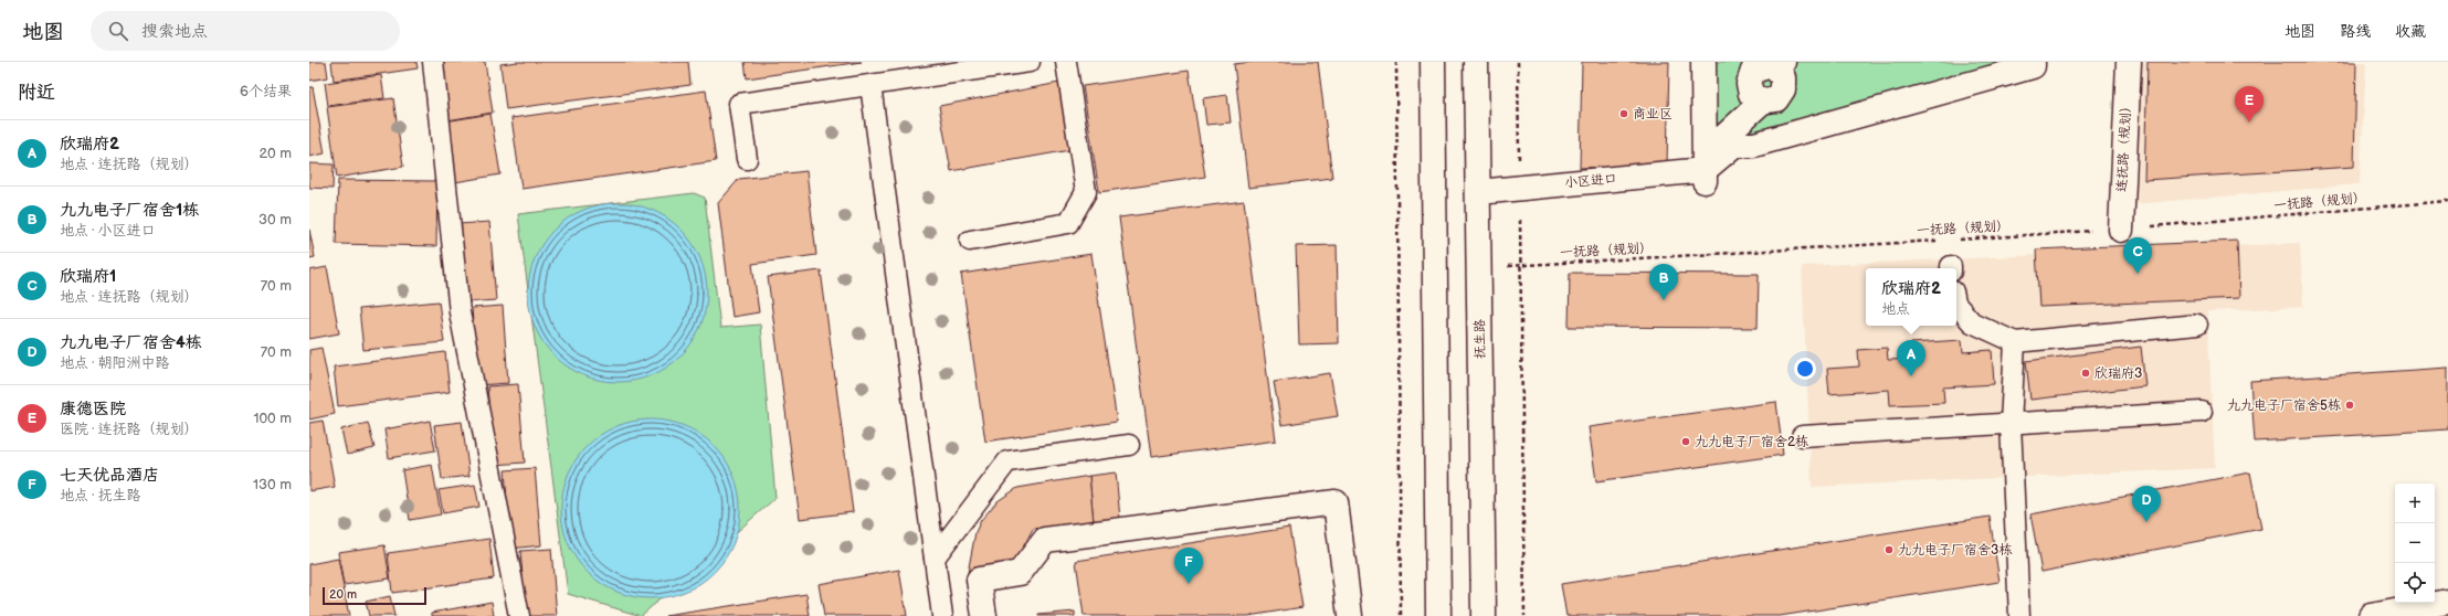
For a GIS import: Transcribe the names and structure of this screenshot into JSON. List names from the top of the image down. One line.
{"streets":{"street":["连抚路（规划）","小区进口","抚生路"],"path":["一抚路（规划）"]},"crossings":[["连抚路（规划）","一抚路（规划）"],["小区进口","抚生路"],["一抚路（规划）","抚生路"]],"places":["商业区","欣瑞府3","九九电子厂宿舍5栋","九九电子厂宿舍2栋","九九电子厂宿舍3栋"],"scale_bar":"20 m","page":{"header":"地图","search":"搜索地点","nav":["地图","路线","收藏"],"heading":["附近","6个结果"],"pins":["E","C","B","A","D","F"],"list":[{"mark":"A","name":"欣瑞府2","note":"地点 · 连抚路（规划）","value":"20 m"},{"mark":"B","name":"九九电子厂宿舍1栋","note":"地点 · 小区进口","value":"30 m"},{"mark":"C","name":"欣瑞府1","note":"地点 · 连抚路（规划）","value":"70 m"},{"mark":"D","name":"九九电子厂宿舍4栋","note":"地点 · 朝阳洲中路","value":"70 m"},{"mark":"E","name":"康德医院","note":"医院 · 连抚路（规划）","value":"100 m"},{"mark":"F","name":"七天优品酒店","note":"地点 · 抚生路","value":"130 m"}],"popup":["欣瑞府2","地点"],"map_buttons":["+","−"],"scale":"20 m"}}
